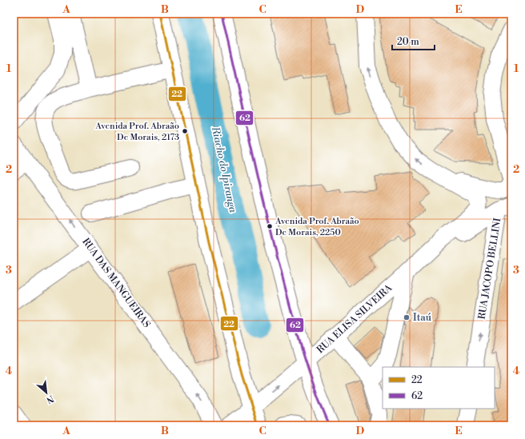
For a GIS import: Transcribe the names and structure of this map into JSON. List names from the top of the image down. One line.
{"streets":{"street":["RUA JACOPO BELLINI","RUA DAS MANGUEIRAS","RUA ELISA SILVEIRA"]},"crossings":[["RUA JACOPO BELLINI","RUA ELISA SILVEIRA"]],"one_way":["RUA DAS MANGUEIRAS"],"water":["Riacho do Ipiranga"],"places":["Avenida Prof. Abraão De Morais, 2173","Avenida Prof. Abraão De Morais, 2250","Itaú"],"lines":["transit line 22","transit line 62"],"legend":["22","62"],"scale_bar":"20 m","north":"bottom right","grid":{"columns":["A","B","C","D","E"],"rows":["1","2","3","4"]}}
